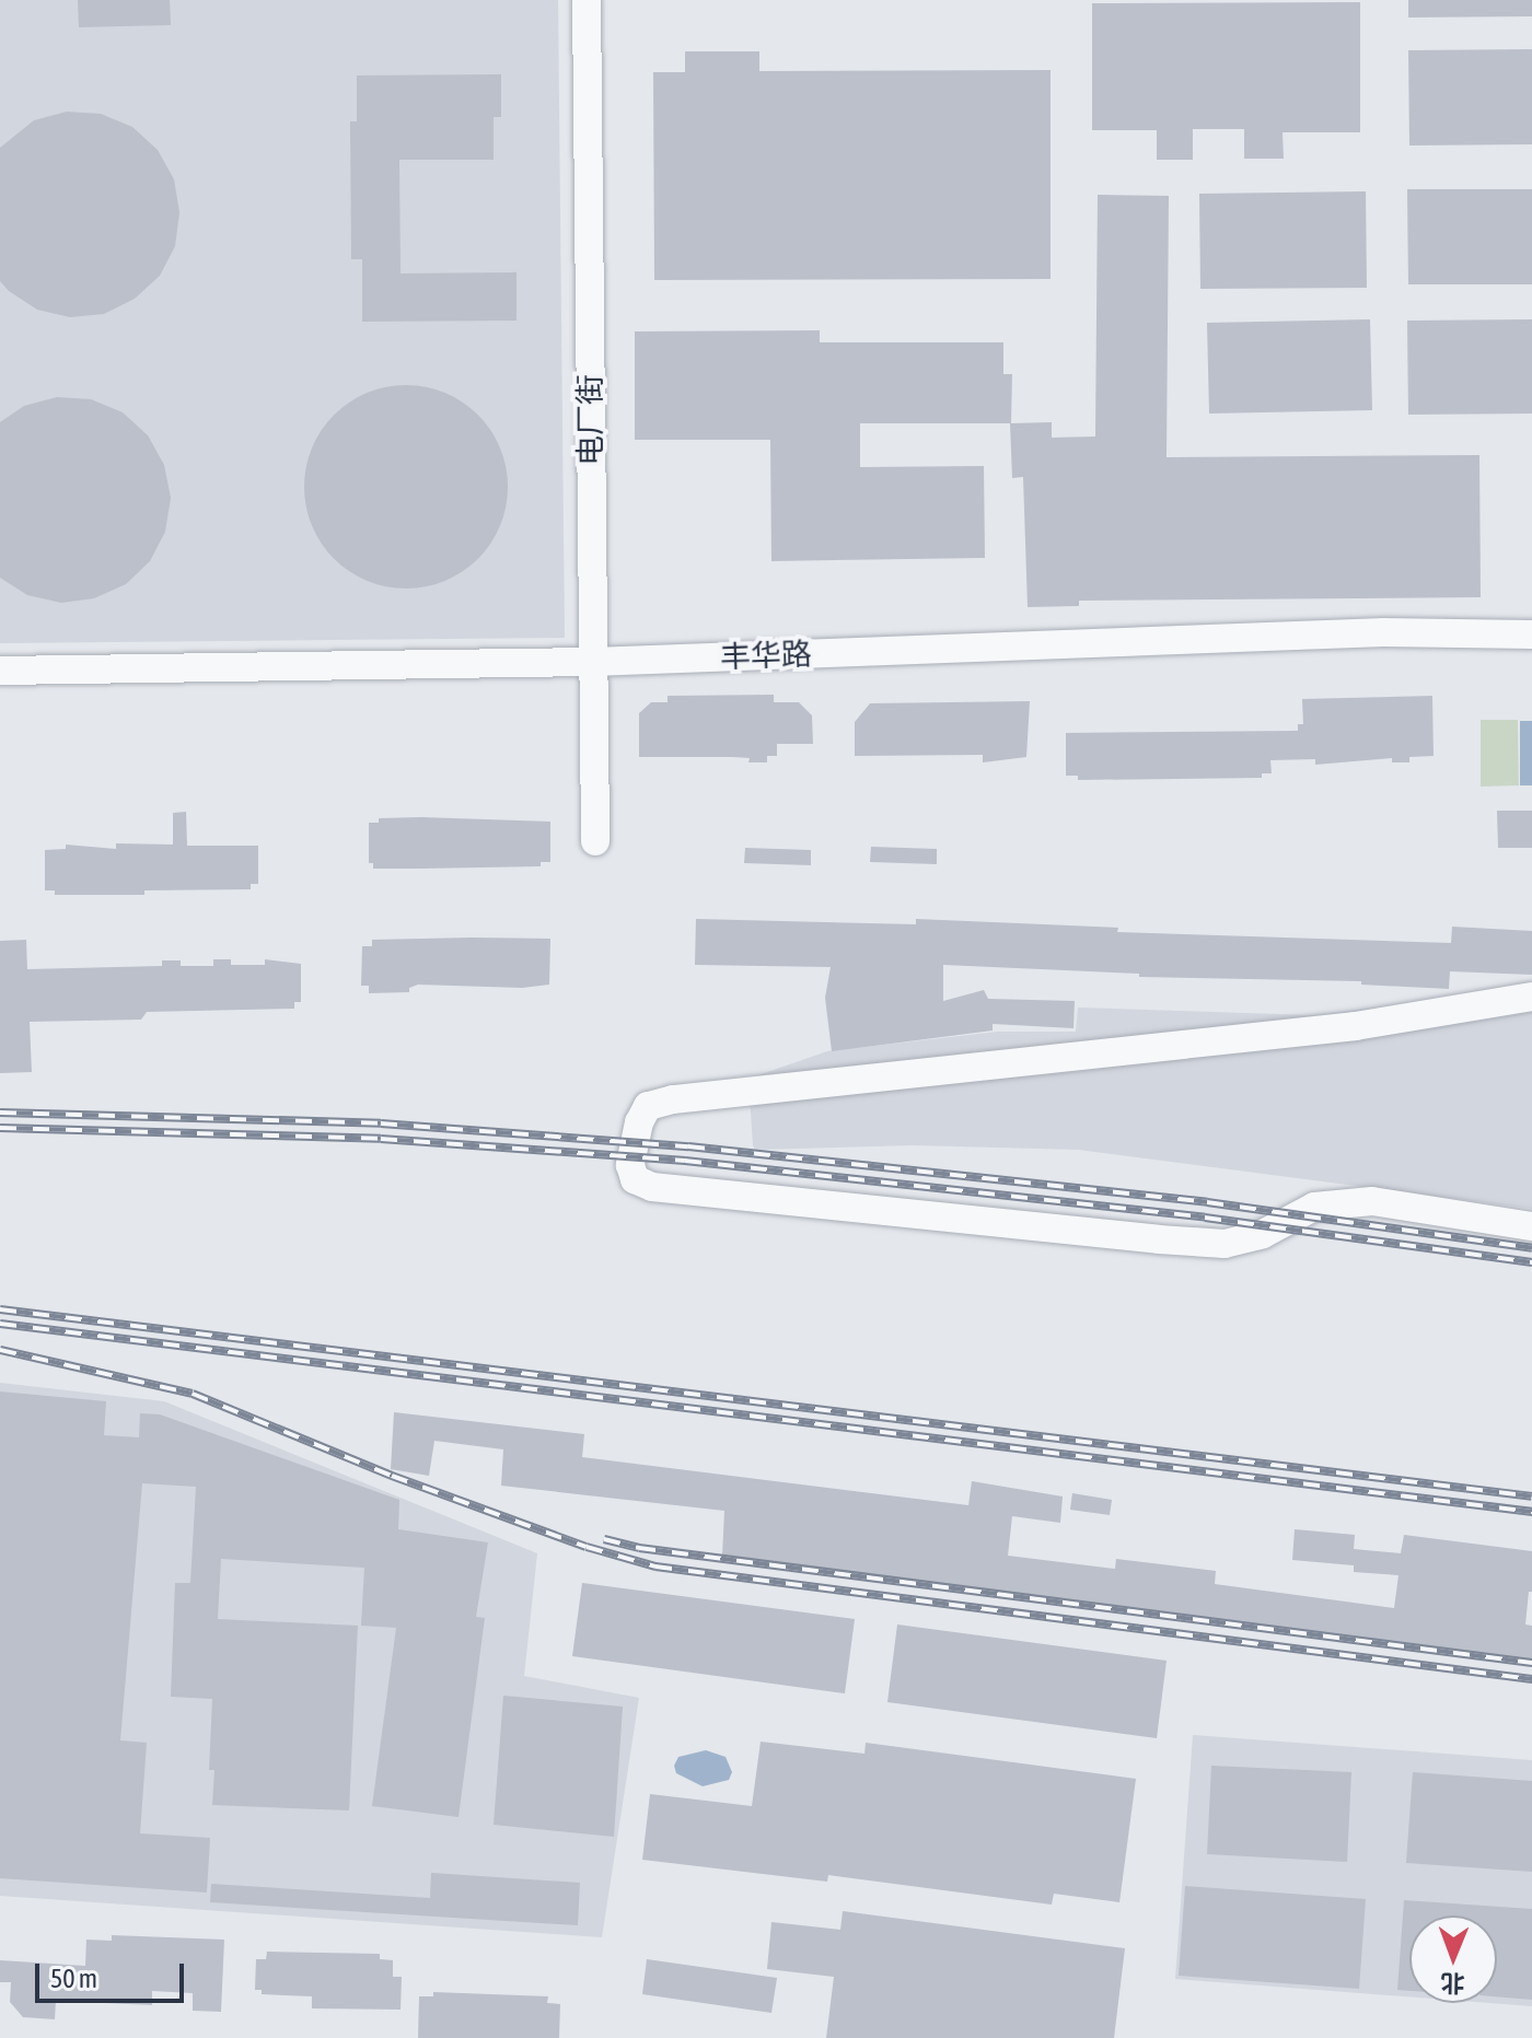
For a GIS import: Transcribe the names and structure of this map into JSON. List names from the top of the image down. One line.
{"streets":{"street":["电厂街","丰华路"]},"crossings":[["电厂街","丰华路"]],"scale_bar":"50 m","north":"bottom"}
